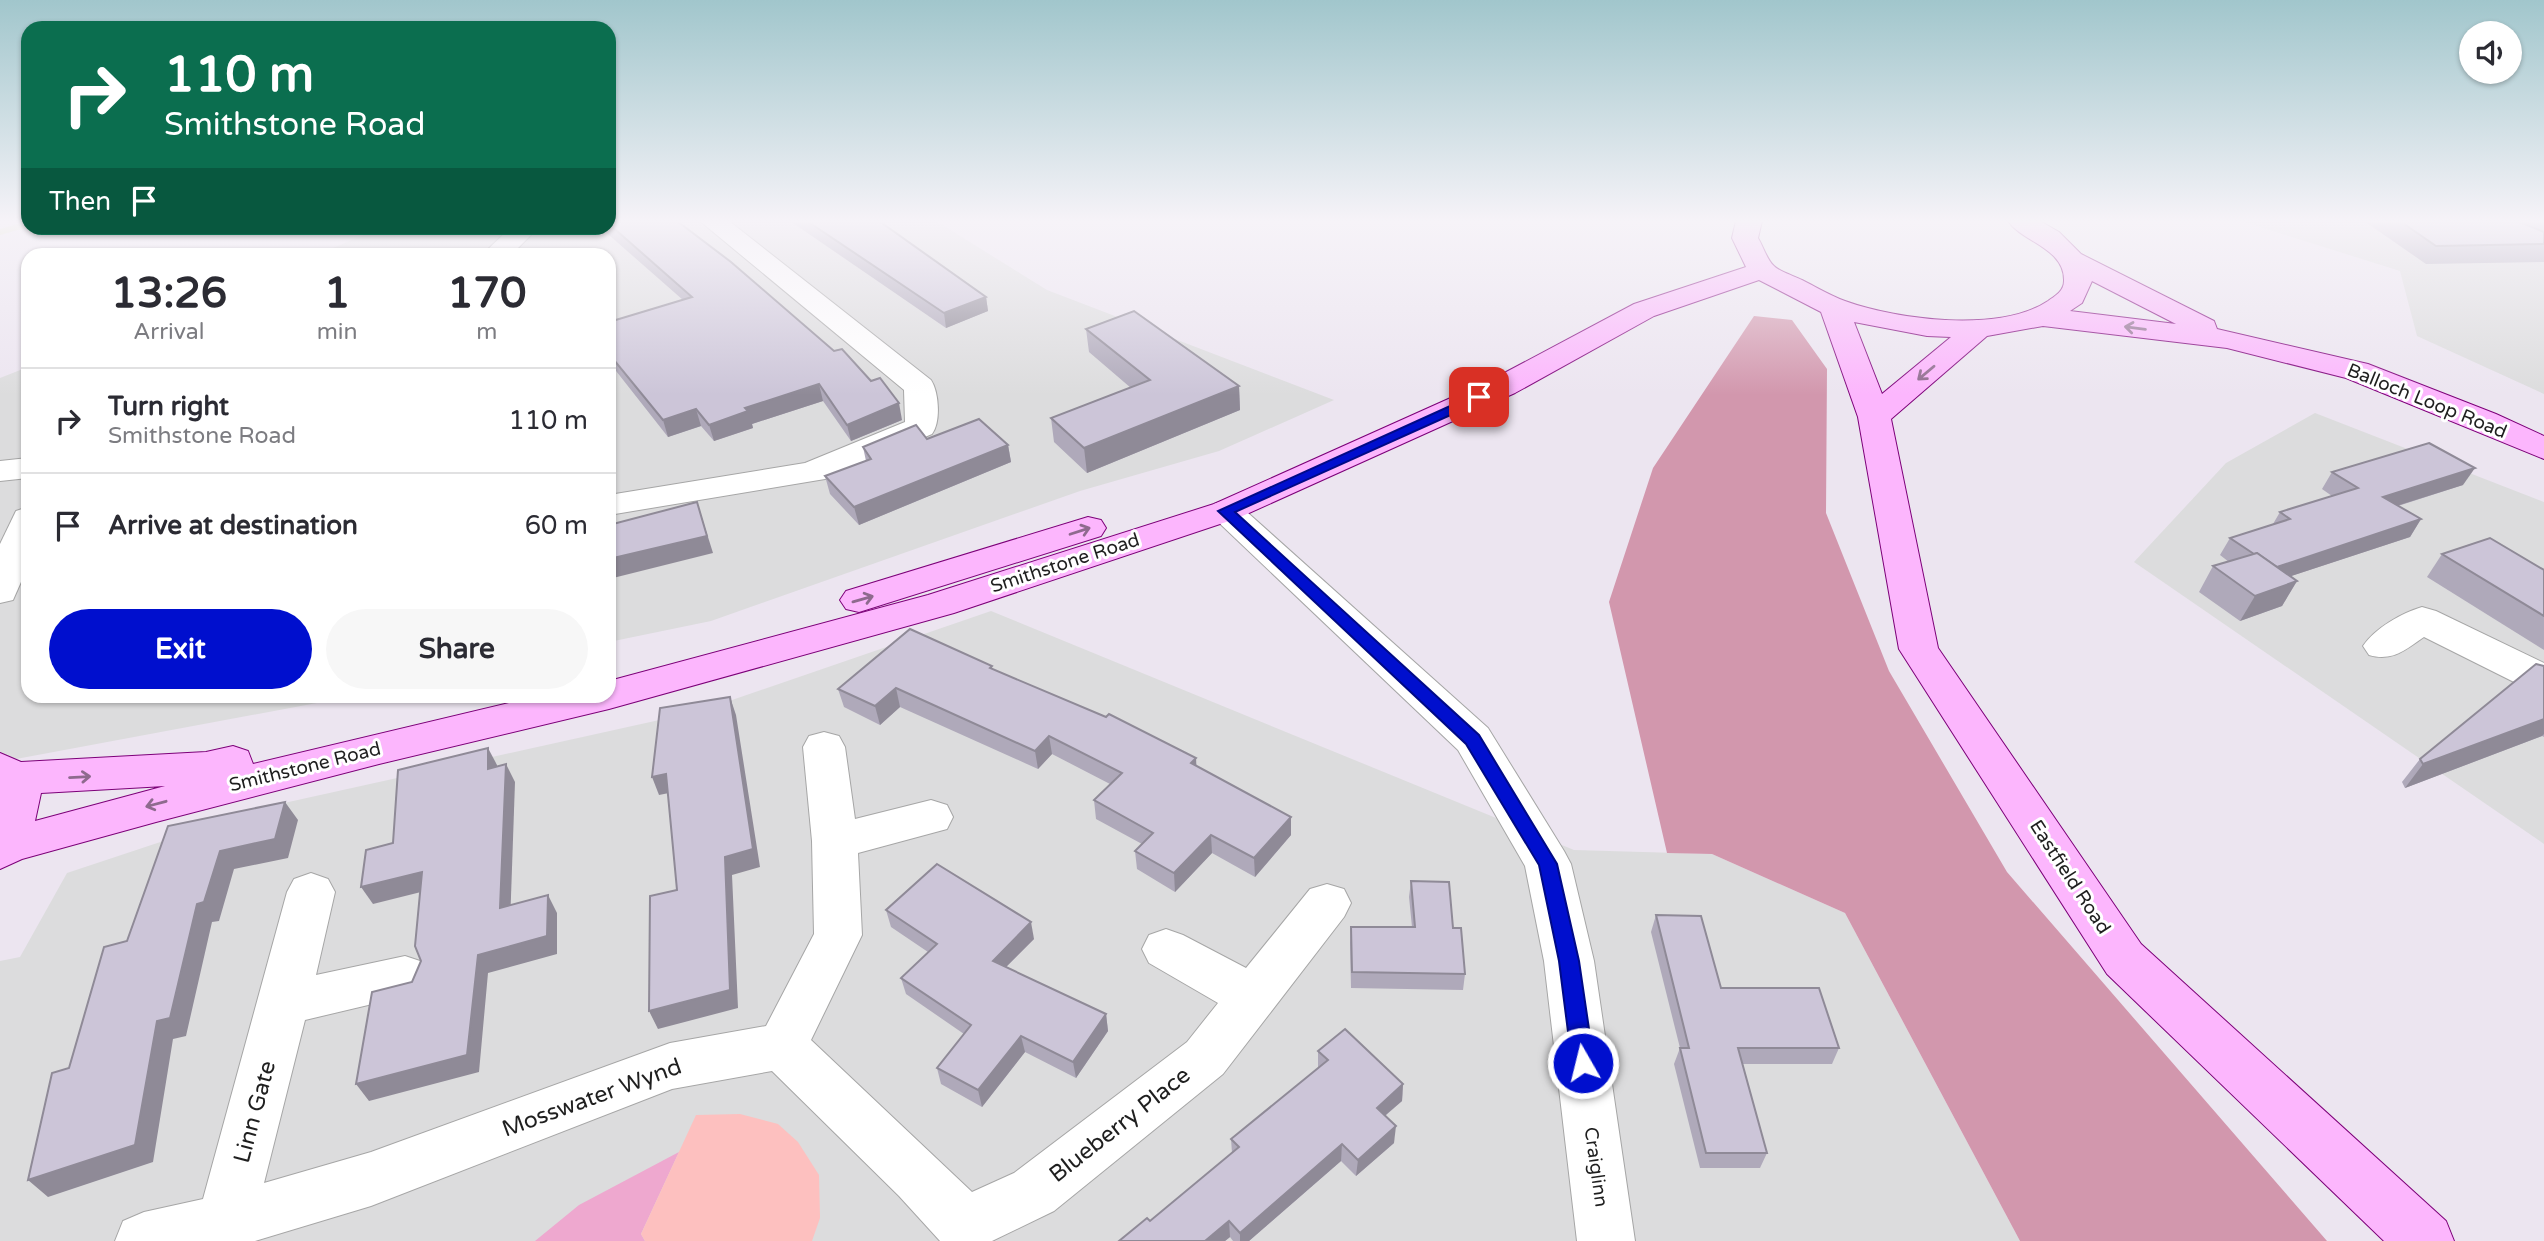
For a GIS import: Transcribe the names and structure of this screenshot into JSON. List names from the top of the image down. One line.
{"streets":{"street":["Balloch Loop Road","Smithstone Road","Eastfield Road","Mosswater Wynd","Linn Gate","Blueberry Place","Craiglinn"]},"crossings":[["Smithstone Road","Craiglinn"],["Mosswater Wynd","Linn Gate"]],"page":{"turn":["110 m","Smithstone Road"],"then":"Then","eta":["13:26","Arrival","1","min","170","m"],"list":[{"name":"Turn right","note":"Smithstone Road","value":"110 m"},{"name":"Arrive at destination","value":"60 m"}],"buttons":["Exit","Share"]}}
